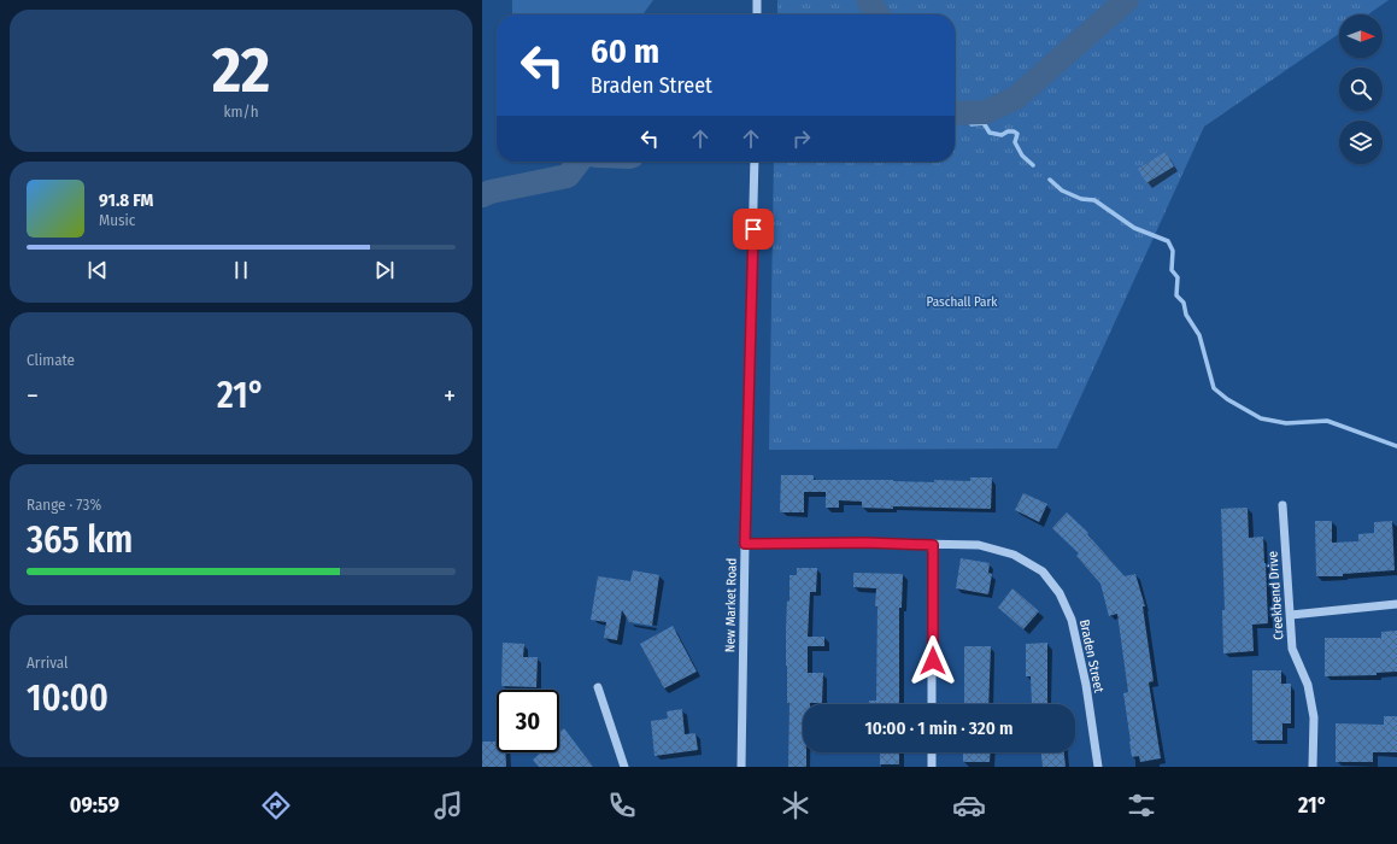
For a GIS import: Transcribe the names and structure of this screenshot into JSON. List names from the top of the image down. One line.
{"streets":{"street":["Creekbend Drive","New Market Road","Braden Street"]},"crossings":[["New Market Road","Braden Street"]],"parks":["Paschall Park"],"north":"right","page":{"tile":[["22","km/h"],"Climate",["Range · 73%","365 km"],["Arrival","10:00"]],"turn":["60 m","Braden Street"],"song":["91.8 FM","Music"],"heat":["−","21°","+"],"limit":"30","trip":"10:00 · 1 min · 320 m","tabs":["09:59","21°"]}}
